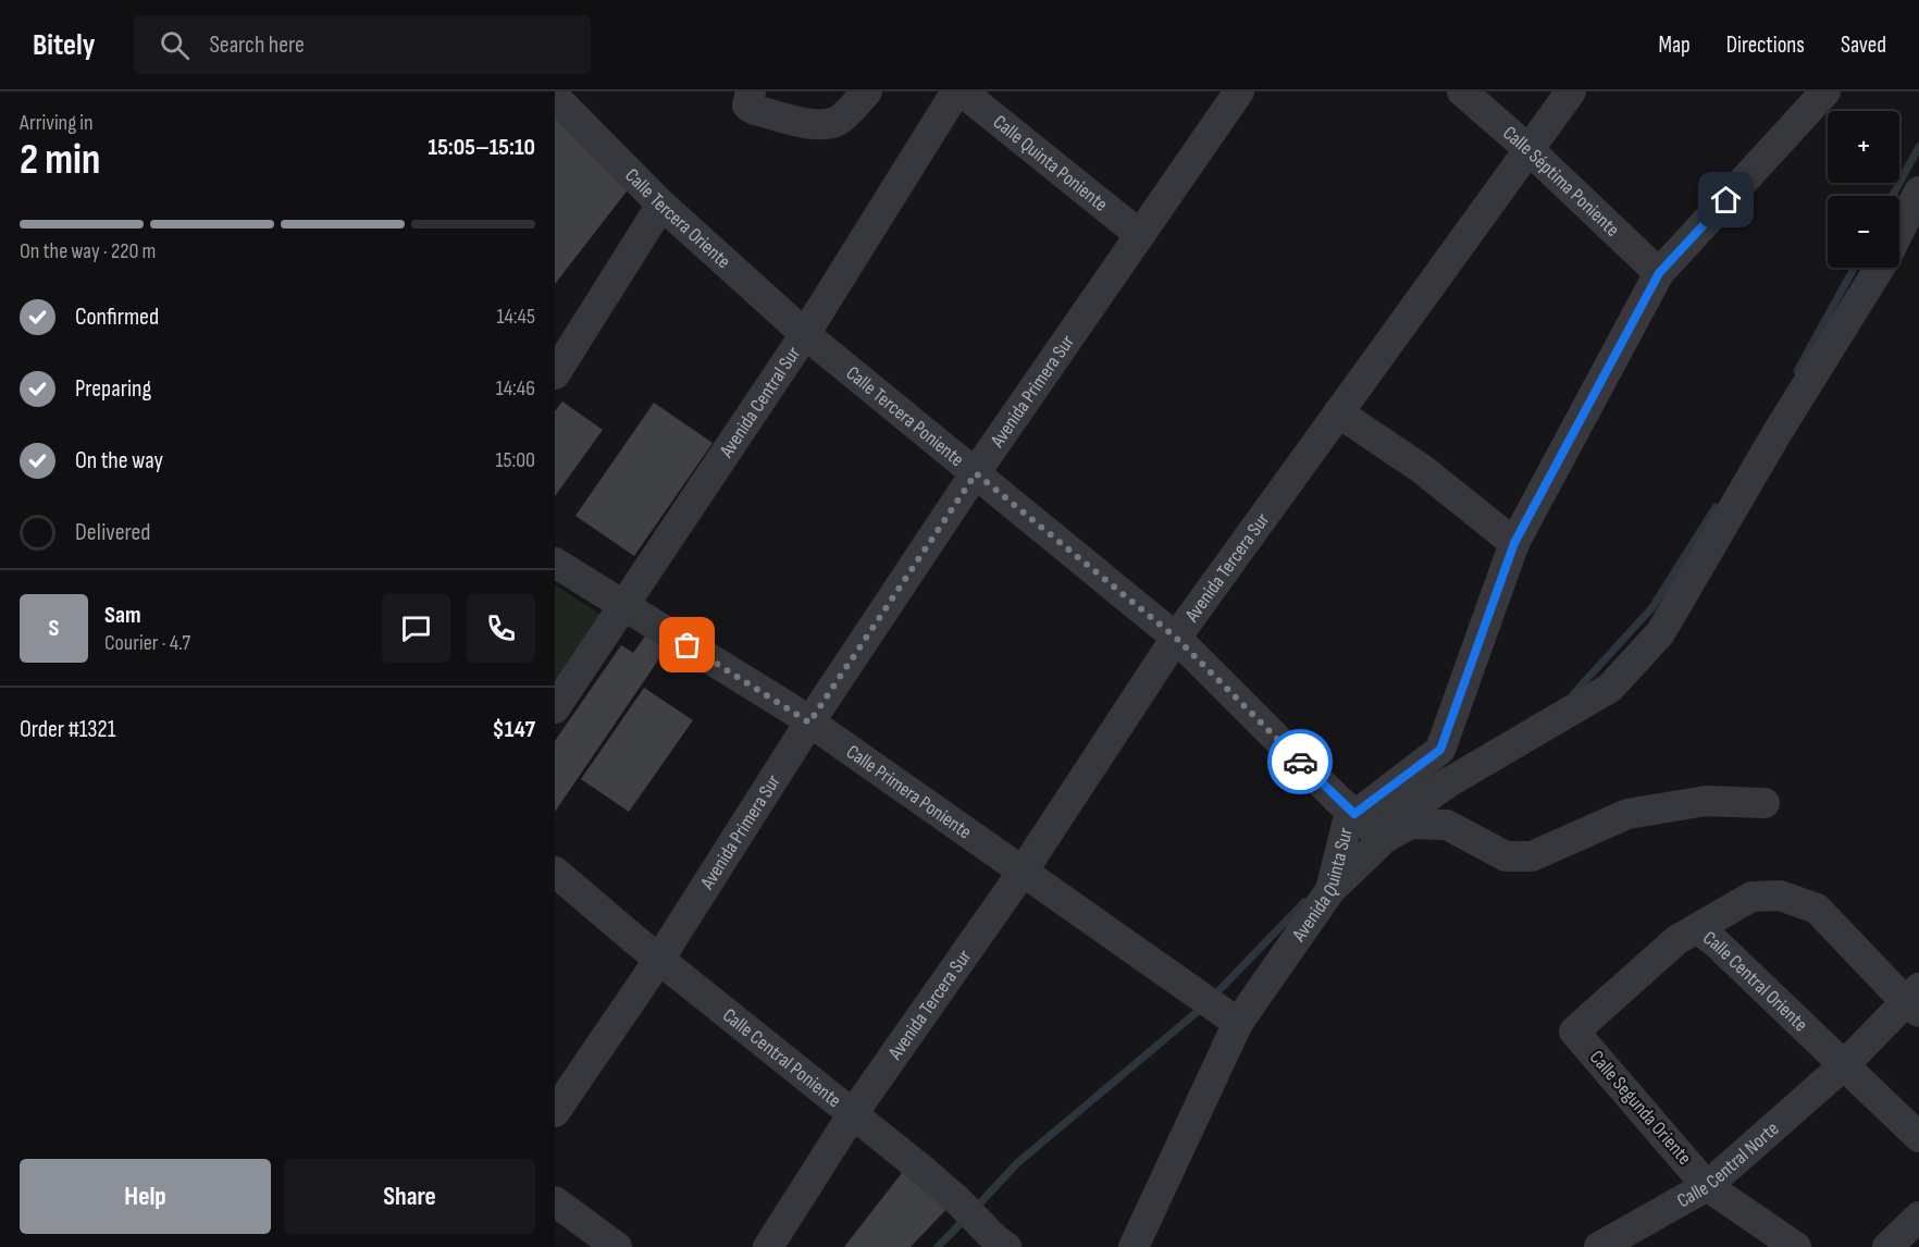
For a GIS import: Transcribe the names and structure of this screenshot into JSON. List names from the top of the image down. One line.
{"streets":{"street":["Calle Quinta Poniente","Calle Séptima Poniente","Calle Tercera Oriente","Avenida Primera Sur","Avenida Central Sur","Calle Tercera Poniente","Avenida Tercera Sur","Calle Primera Poniente","Avenida Quinta Sur","Calle Central Oriente","Calle Central Poniente","Calle Segunda Oriente","Calle Central Norte"]},"crossings":[["Calle Quinta Poniente","Avenida Primera Sur"],["Calle Quinta Poniente","Avenida Central Sur"],["Calle Séptima Poniente","Avenida Tercera Sur"],["Calle Séptima Poniente","Avenida Quinta Sur"],["Calle Tercera Oriente","Avenida Central Sur"],["Calle Tercera Oriente","Calle Tercera Poniente"],["Avenida Primera Sur","Calle Tercera Poniente"],["Avenida Primera Sur","Calle Primera Poniente"],["Avenida Primera Sur","Calle Central Poniente"],["Avenida Central Sur","Calle Tercera Poniente"],["Avenida Central Sur","Calle Primera Poniente"],["Calle Tercera Poniente","Avenida Tercera Sur"],["Calle Tercera Poniente","Avenida Quinta Sur"],["Avenida Tercera Sur","Calle Primera Poniente"],["Avenida Tercera Sur","Calle Central Poniente"],["Calle Primera Poniente","Avenida Quinta Sur"],["Calle Central Oriente","Calle Segunda Oriente"],["Calle Central Oriente","Calle Central Norte"],["Calle Segunda Oriente","Calle Central Norte"]],"page":{"header":"Bitely","search":"Search here","nav":["Map","Directions","Saved"],"heading":["2 min","Arriving in","15:05–15:10"],"panel":["Sam","Courier · 4.7","Order #1321","$147"],"map_buttons":["+","−"],"bar":"On the way · 220 m","list":[["Confirmed","14:45"],["Preparing","14:46"],["On the way","15:00"],"Delivered"],"round":"S","buttons":["Help","Share"]}}
